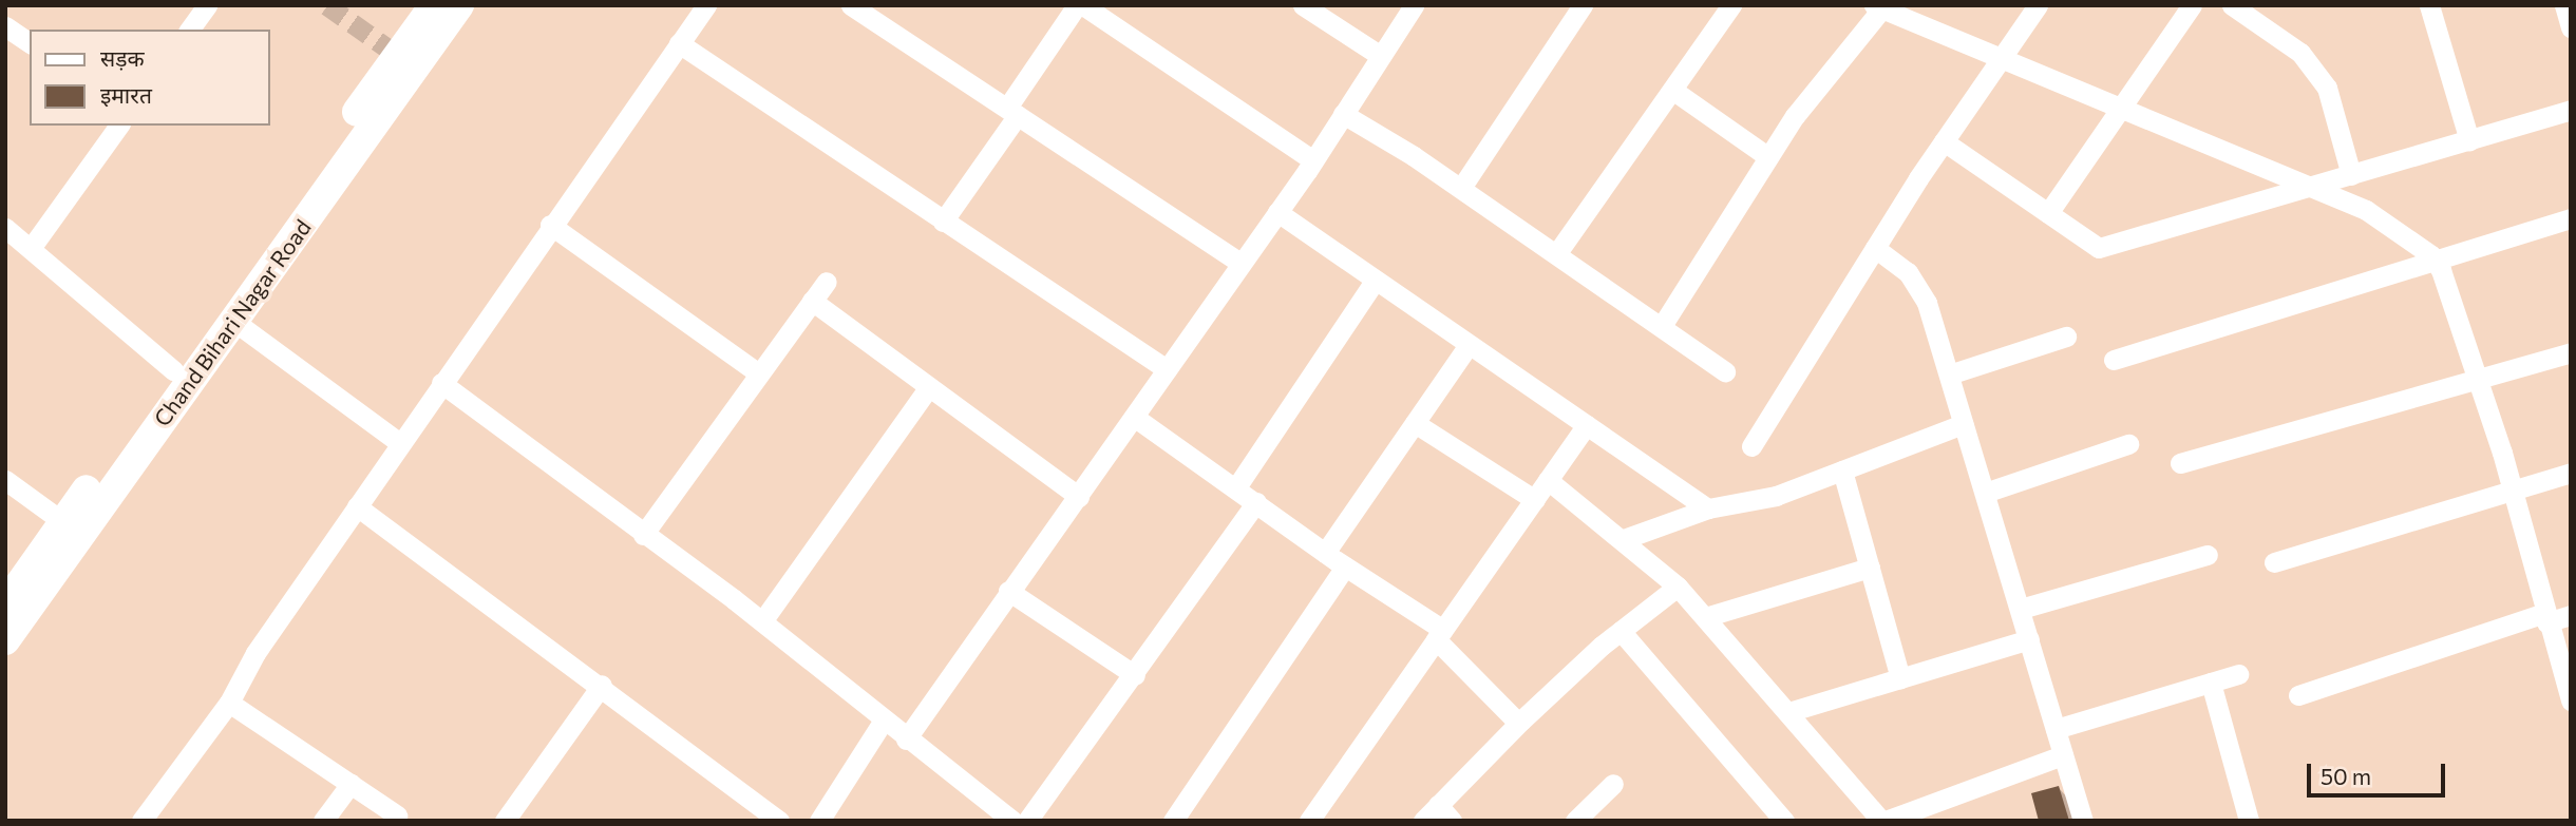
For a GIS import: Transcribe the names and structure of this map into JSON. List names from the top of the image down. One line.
{"streets":{"street":["Chand Bihari Nagar Road"]},"legend":["सड़क","इमारत"],"scale_bar":"50 m"}
